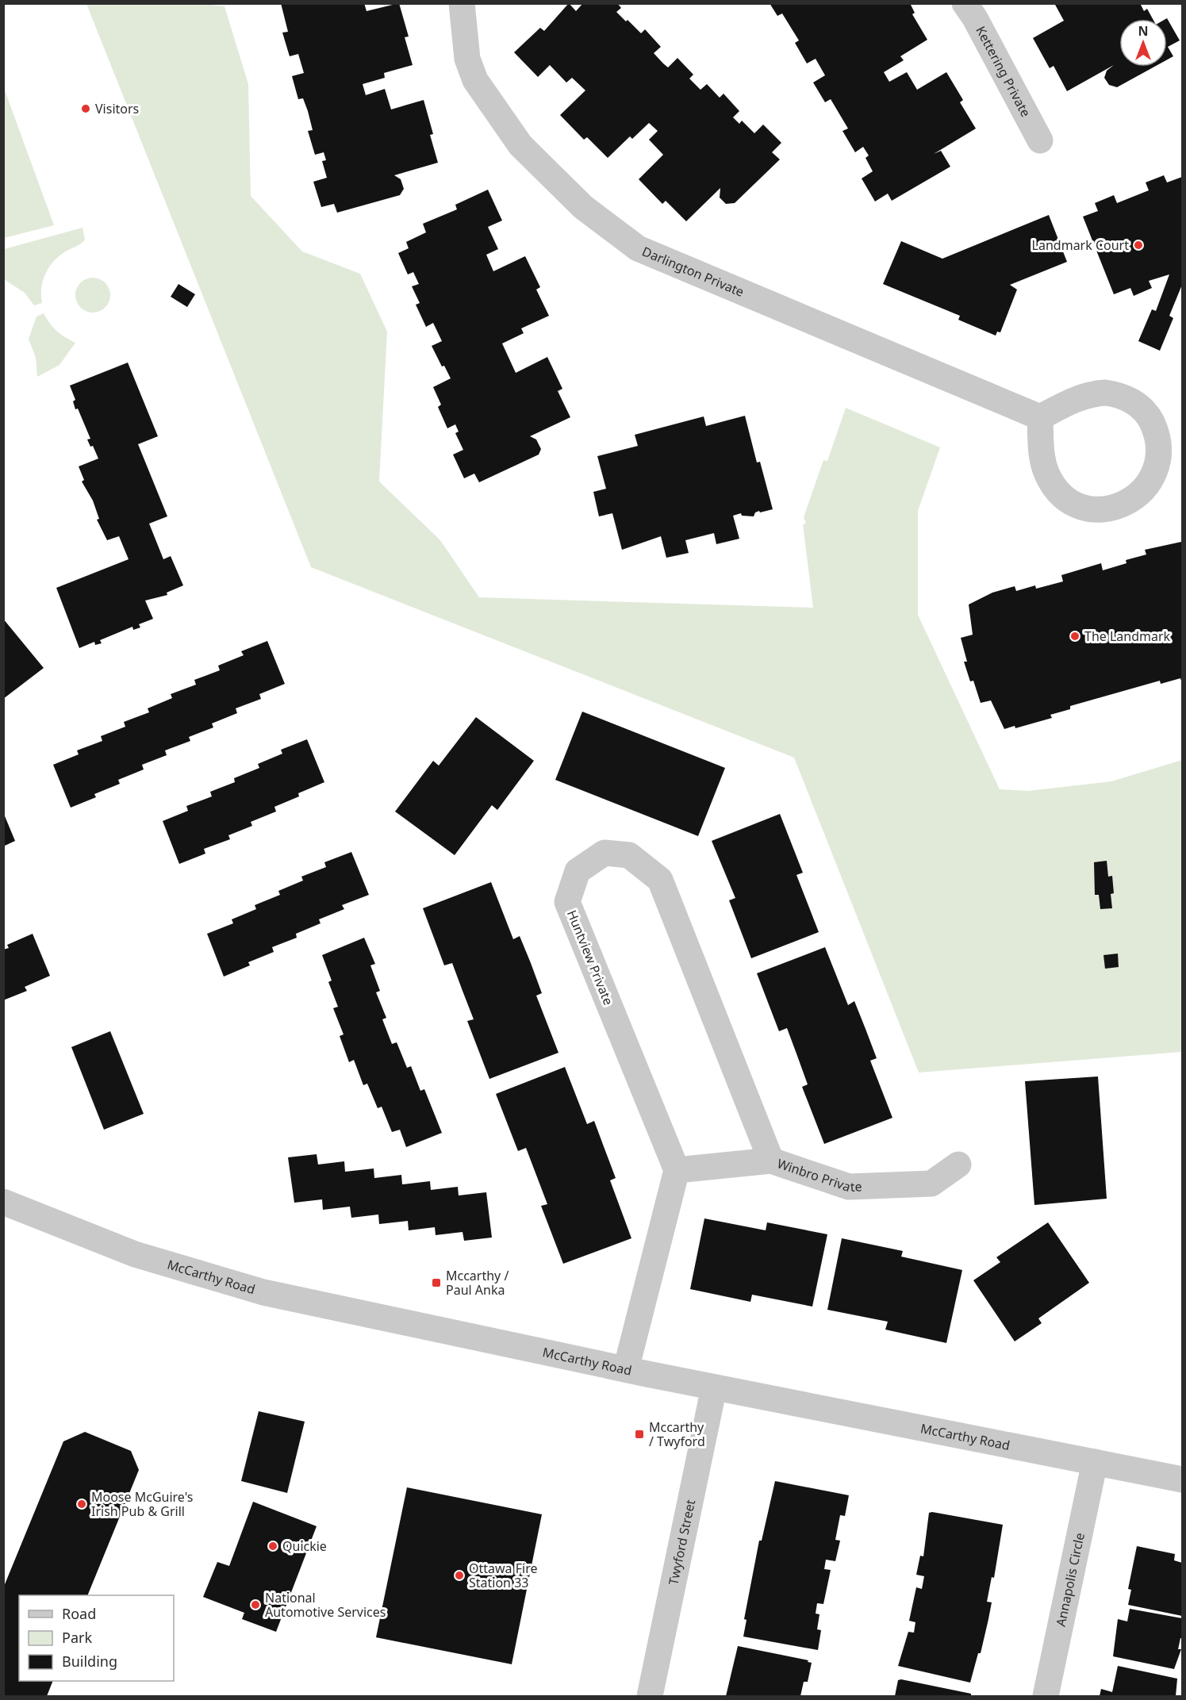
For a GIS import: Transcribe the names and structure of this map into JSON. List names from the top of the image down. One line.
{"streets":{"street":["Kettering Private","Darlington Private","Huntview Private","Winbro Private","McCarthy Road","Twyford Street","Annapolis Circle"]},"crossings":[["Huntview Private","Winbro Private"],["McCarthy Road","Twyford Street"],["McCarthy Road","Annapolis Circle"]],"places":{"other":["Visitors","Landmark Court","The Landmark","Moose McGuire's Irish Pub & Grill","Quickie","Ottawa Fire Station 33","National Automotive Services"],"transit":["Mccarthy / Paul Anka","Mccarthy / Twyford"]},"legend":["Road","Park","Building"],"north":"top"}
